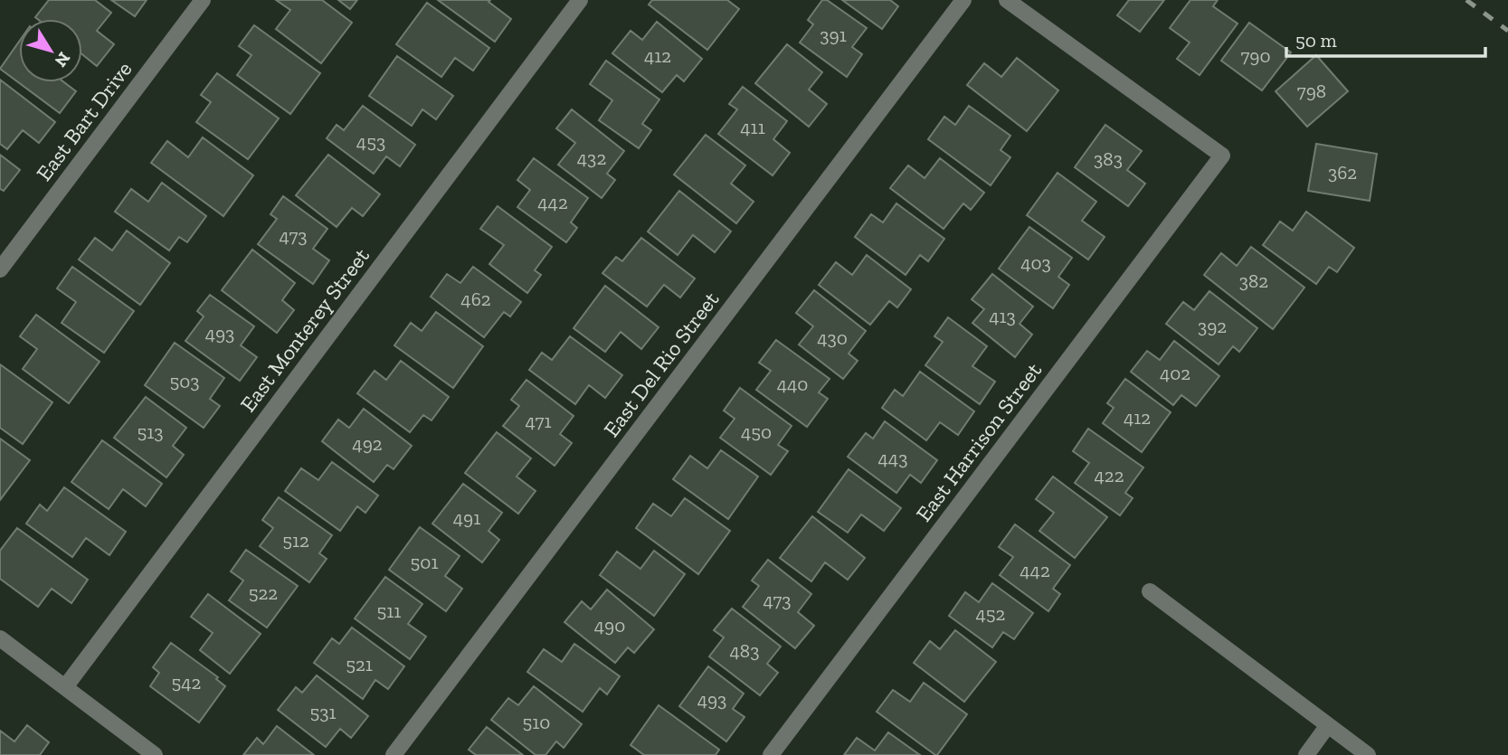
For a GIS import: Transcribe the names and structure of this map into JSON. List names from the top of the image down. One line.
{"streets":{"street":["East Bart Drive","East Monterey Street","East Del Rio Street","East Harrison Street"]},"house_numbers":["391","412","790","798","411","453","432","383","362","442","473","403","382","462","413","392","493","430","402","503","440","412","471","513","450","492","443","422","491","512","501","442","522","473","511","452","490","483","521","542","493","531","510"],"scale_bar":"50 m","north":"bottom right"}
